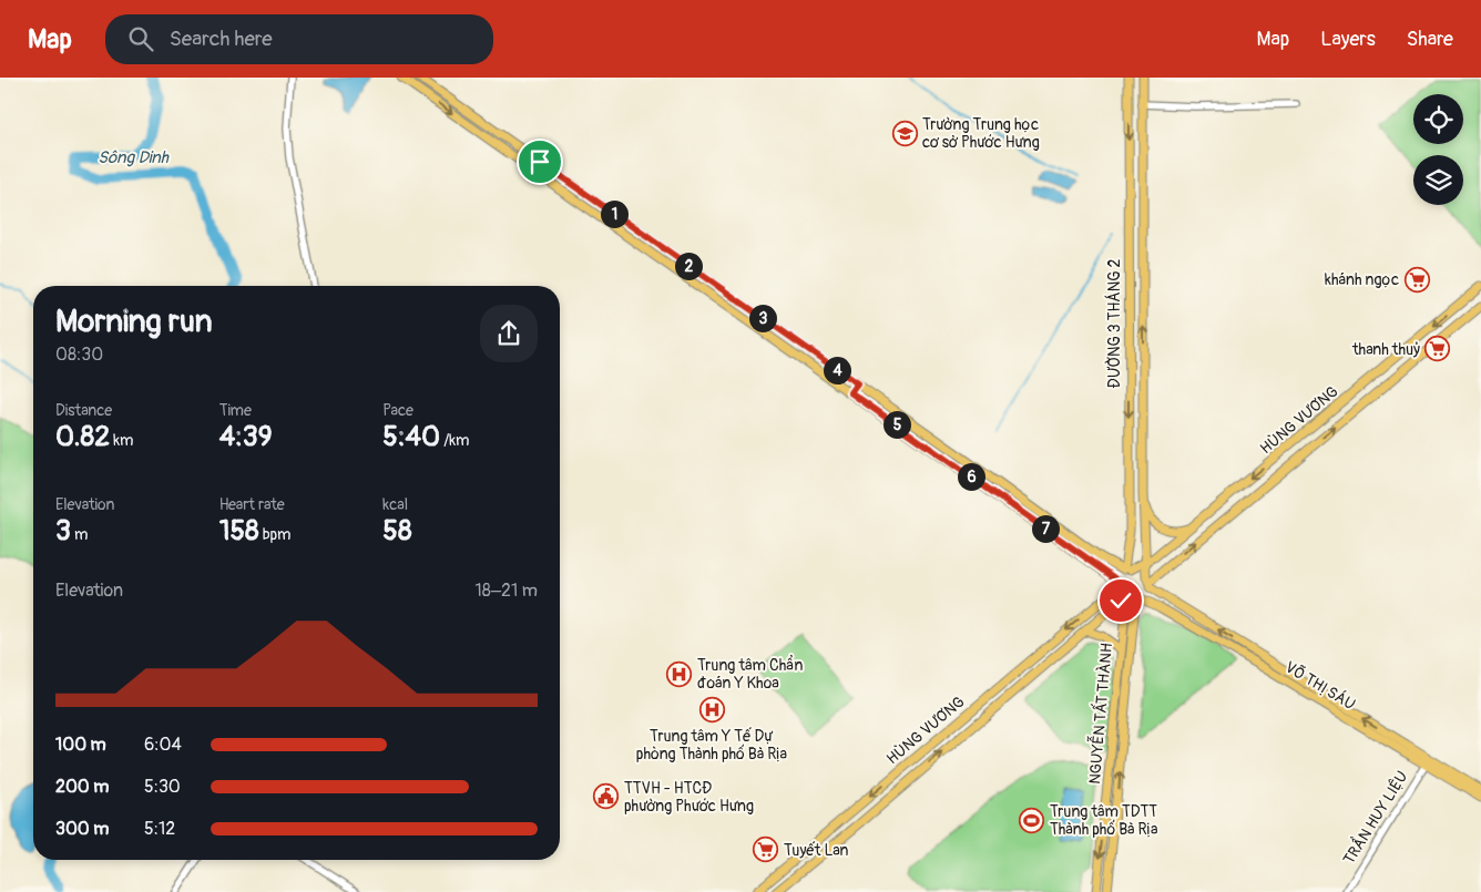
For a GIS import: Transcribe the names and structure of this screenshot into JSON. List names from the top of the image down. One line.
{"streets":{"main road":["ĐƯỜNG 3 THÁNG 2","HÙNG VƯƠNG","VÕ THỊ SÁU","NGUYỄN TẤT THÀNH"],"street":["TRẦN HUY LIỆU"]},"crossings":[["ĐƯỜNG 3 THÁNG 2","HÙNG VƯƠNG"],["ĐƯỜNG 3 THÁNG 2","VÕ THỊ SÁU"],["ĐƯỜNG 3 THÁNG 2","NGUYỄN TẤT THÀNH"],["HÙNG VƯƠNG","VÕ THỊ SÁU"],["HÙNG VƯƠNG","NGUYỄN TẤT THÀNH"],["VÕ THỊ SÁU","NGUYỄN TẤT THÀNH"],["VÕ THỊ SÁU","TRẦN HUY LIỆU"]],"water":["Sông Dinh"],"places":{"school or university":["Trường Trung học cơ sở Phước Hưng"],"supermarket":["khánh ngọc","thanh thuỷ","Tuyết Lan"],"hospital":["Trung tâm Chẩn đoán Y Khoa","Trung tâm Y Tế Dự phòng Thành phố Bà Rịa"],"public building":["TTVH - HTCĐ phường Phước Hưng"],"sports":["Trung tâm TDTT Thành phố Bà Rịa"]},"page":{"header":"Map","search":"Search here","nav":["Map","Layers","Share"],"pins":["1","2","3","4","5","6","7"],"heading":["Morning run","08:30"],"stats":[["Distance","0.82 km"],["Time","4:39"],["Pace","5:40 /km"],["Elevation","3 m"],["Heart rate","158 bpm"],["kcal","58"]],"chart":["Elevation","18–21 m"],"list":[{"name":"100 m","note":"6:04"},{"name":"200 m","note":"5:30"},{"name":"300 m","note":"5:12"}]}}
